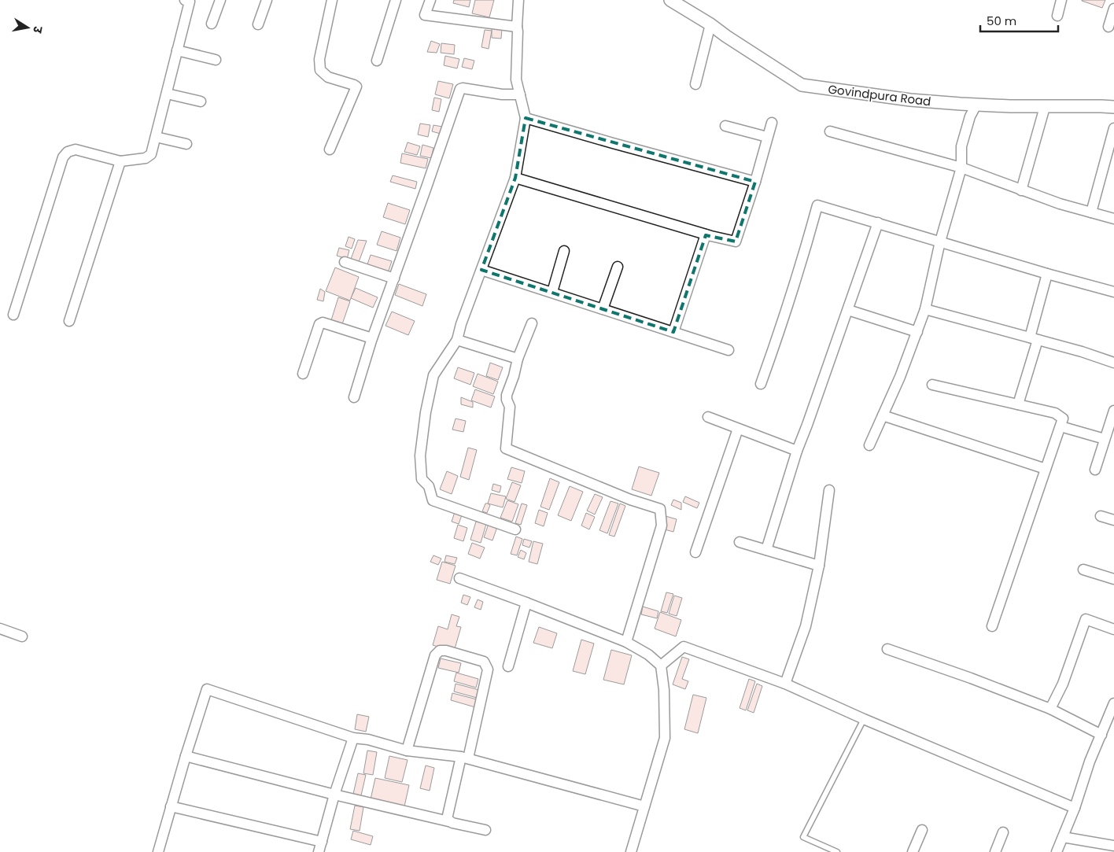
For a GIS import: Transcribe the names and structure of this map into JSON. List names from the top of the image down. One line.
{"streets":{"street":["Govindpura Road"]},"scale_bar":"50 m","north":"right"}
